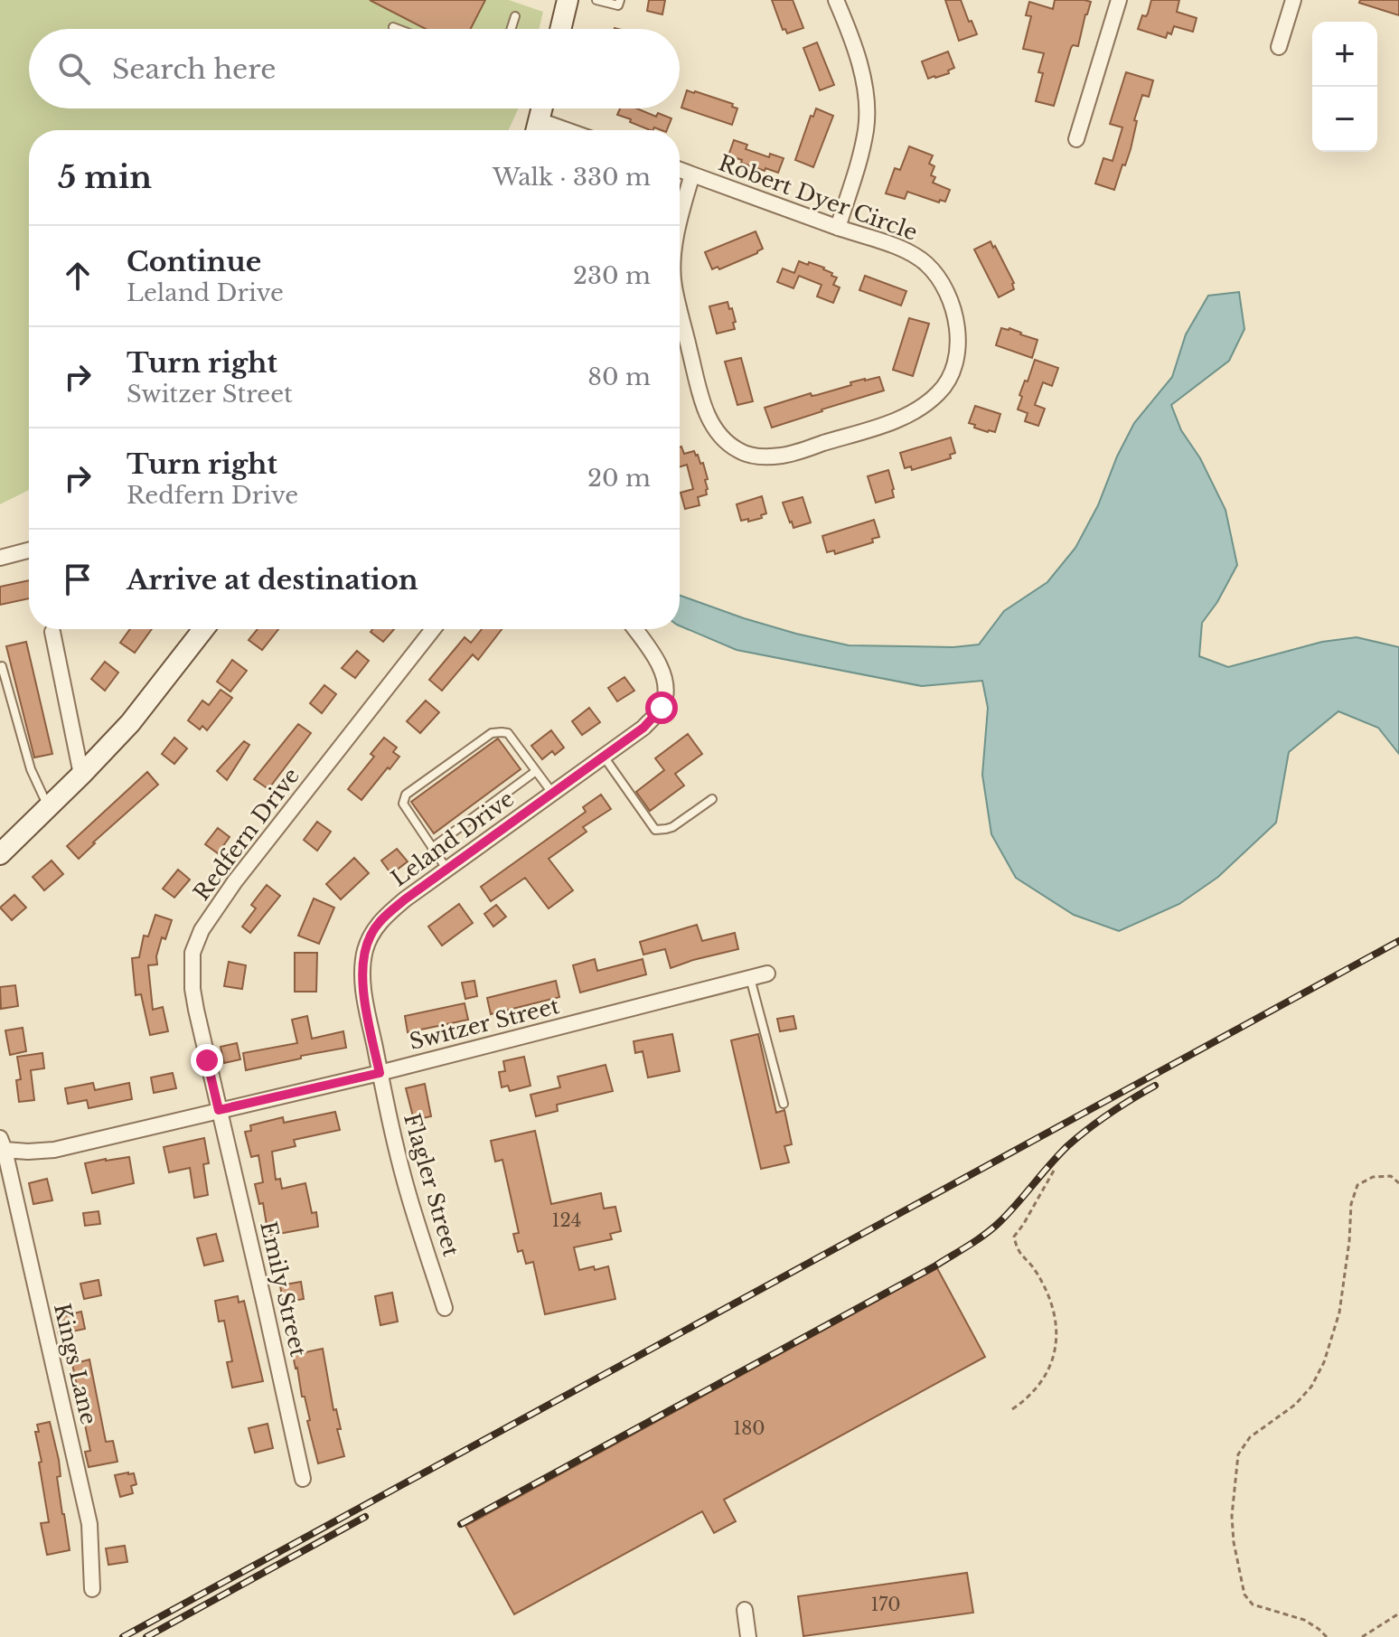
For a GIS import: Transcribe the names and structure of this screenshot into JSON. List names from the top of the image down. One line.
{"streets":{"street":["Robert Dyer Circle","Redfern Drive","Leland Drive","Switzer Street","Flagler Street","Emily Street","Kings Lane"]},"crossings":[["Redfern Drive","Switzer Street"],["Redfern Drive","Emily Street"],["Leland Drive","Switzer Street"],["Leland Drive","Flagler Street"],["Switzer Street","Flagler Street"],["Switzer Street","Emily Street"],["Switzer Street","Kings Lane"]],"house_numbers":["124","180","170"],"page":{"map_buttons":["+","−"],"search":"Search here","heading":["5 min","Walk · 330 m"],"list":[["Continue","Leland Drive","230 m"],["Turn right","Switzer Street","80 m"],["Turn right","Redfern Drive","20 m"],"Arrive at destination"]}}
